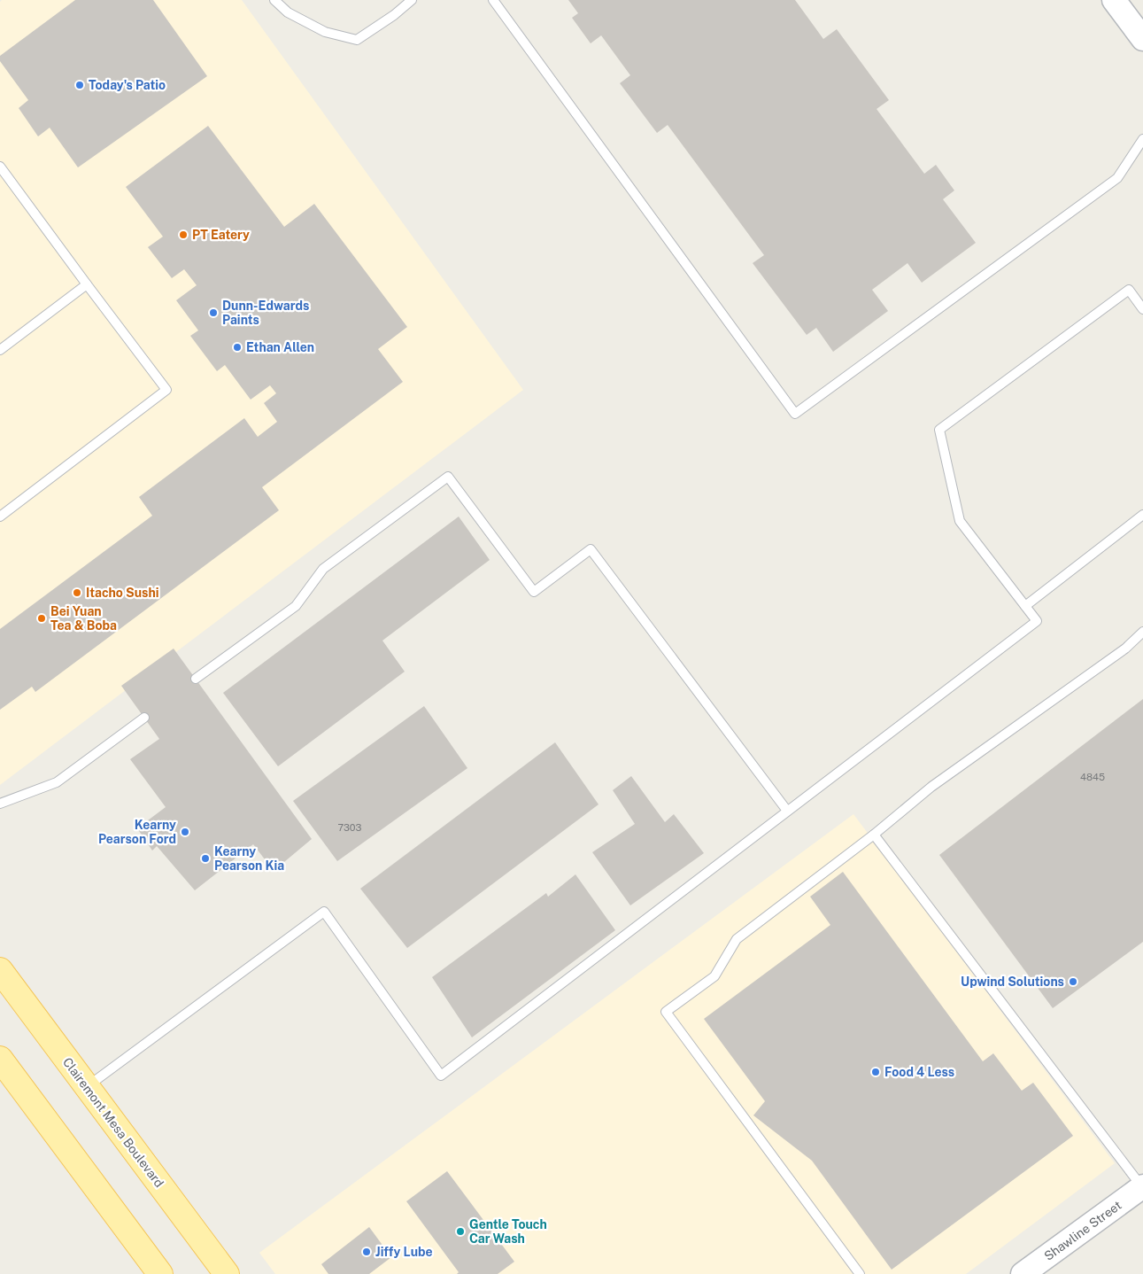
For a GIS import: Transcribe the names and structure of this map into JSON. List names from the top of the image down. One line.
{"streets":{"main road":["Clairemont Mesa Boulevard"],"street":["Shawline Street"]},"places":["Today's Patio","PT Eatery","Dunn-Edwards Paints","Ethan Allen","Itacho Sushi","Bei Yuan Tea & Boba","Kearny Pearson Ford","Kearny Pearson Kia","Upwind Solutions","Food 4 Less","Gentle Touch Car Wash","Jiffy Lube"],"house_numbers":["4845","7303"]}
